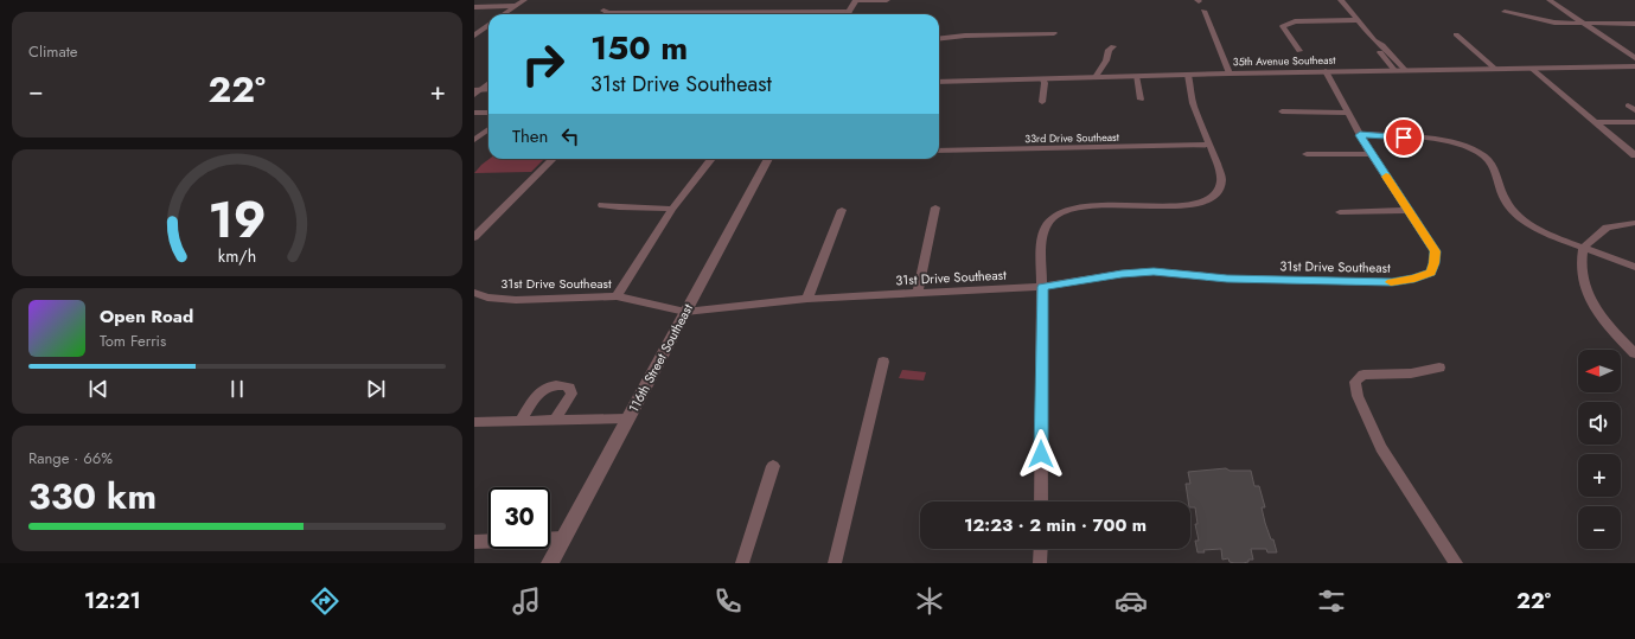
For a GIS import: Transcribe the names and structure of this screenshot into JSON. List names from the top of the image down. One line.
{"streets":{"street":["35th Avenue Southeast","33rd Drive Southeast","31st Drive Southeast","116th Street Southeast"]},"crossings":[["31st Drive Southeast","116th Street Southeast"]],"north":"left","page":{"tile":["Climate",["Range · 66%","330 km"]],"turn":["150 m","31st Drive Southeast"],"heat":["−","22°","+"],"then":"Then","song":["Open Road","Tom Ferris"],"map_buttons":["+","−"],"limit":"30","trip":"12:23 · 2 min · 700 m","tabs":["12:21","22°"],"gauge":["19","km/h"]}}
